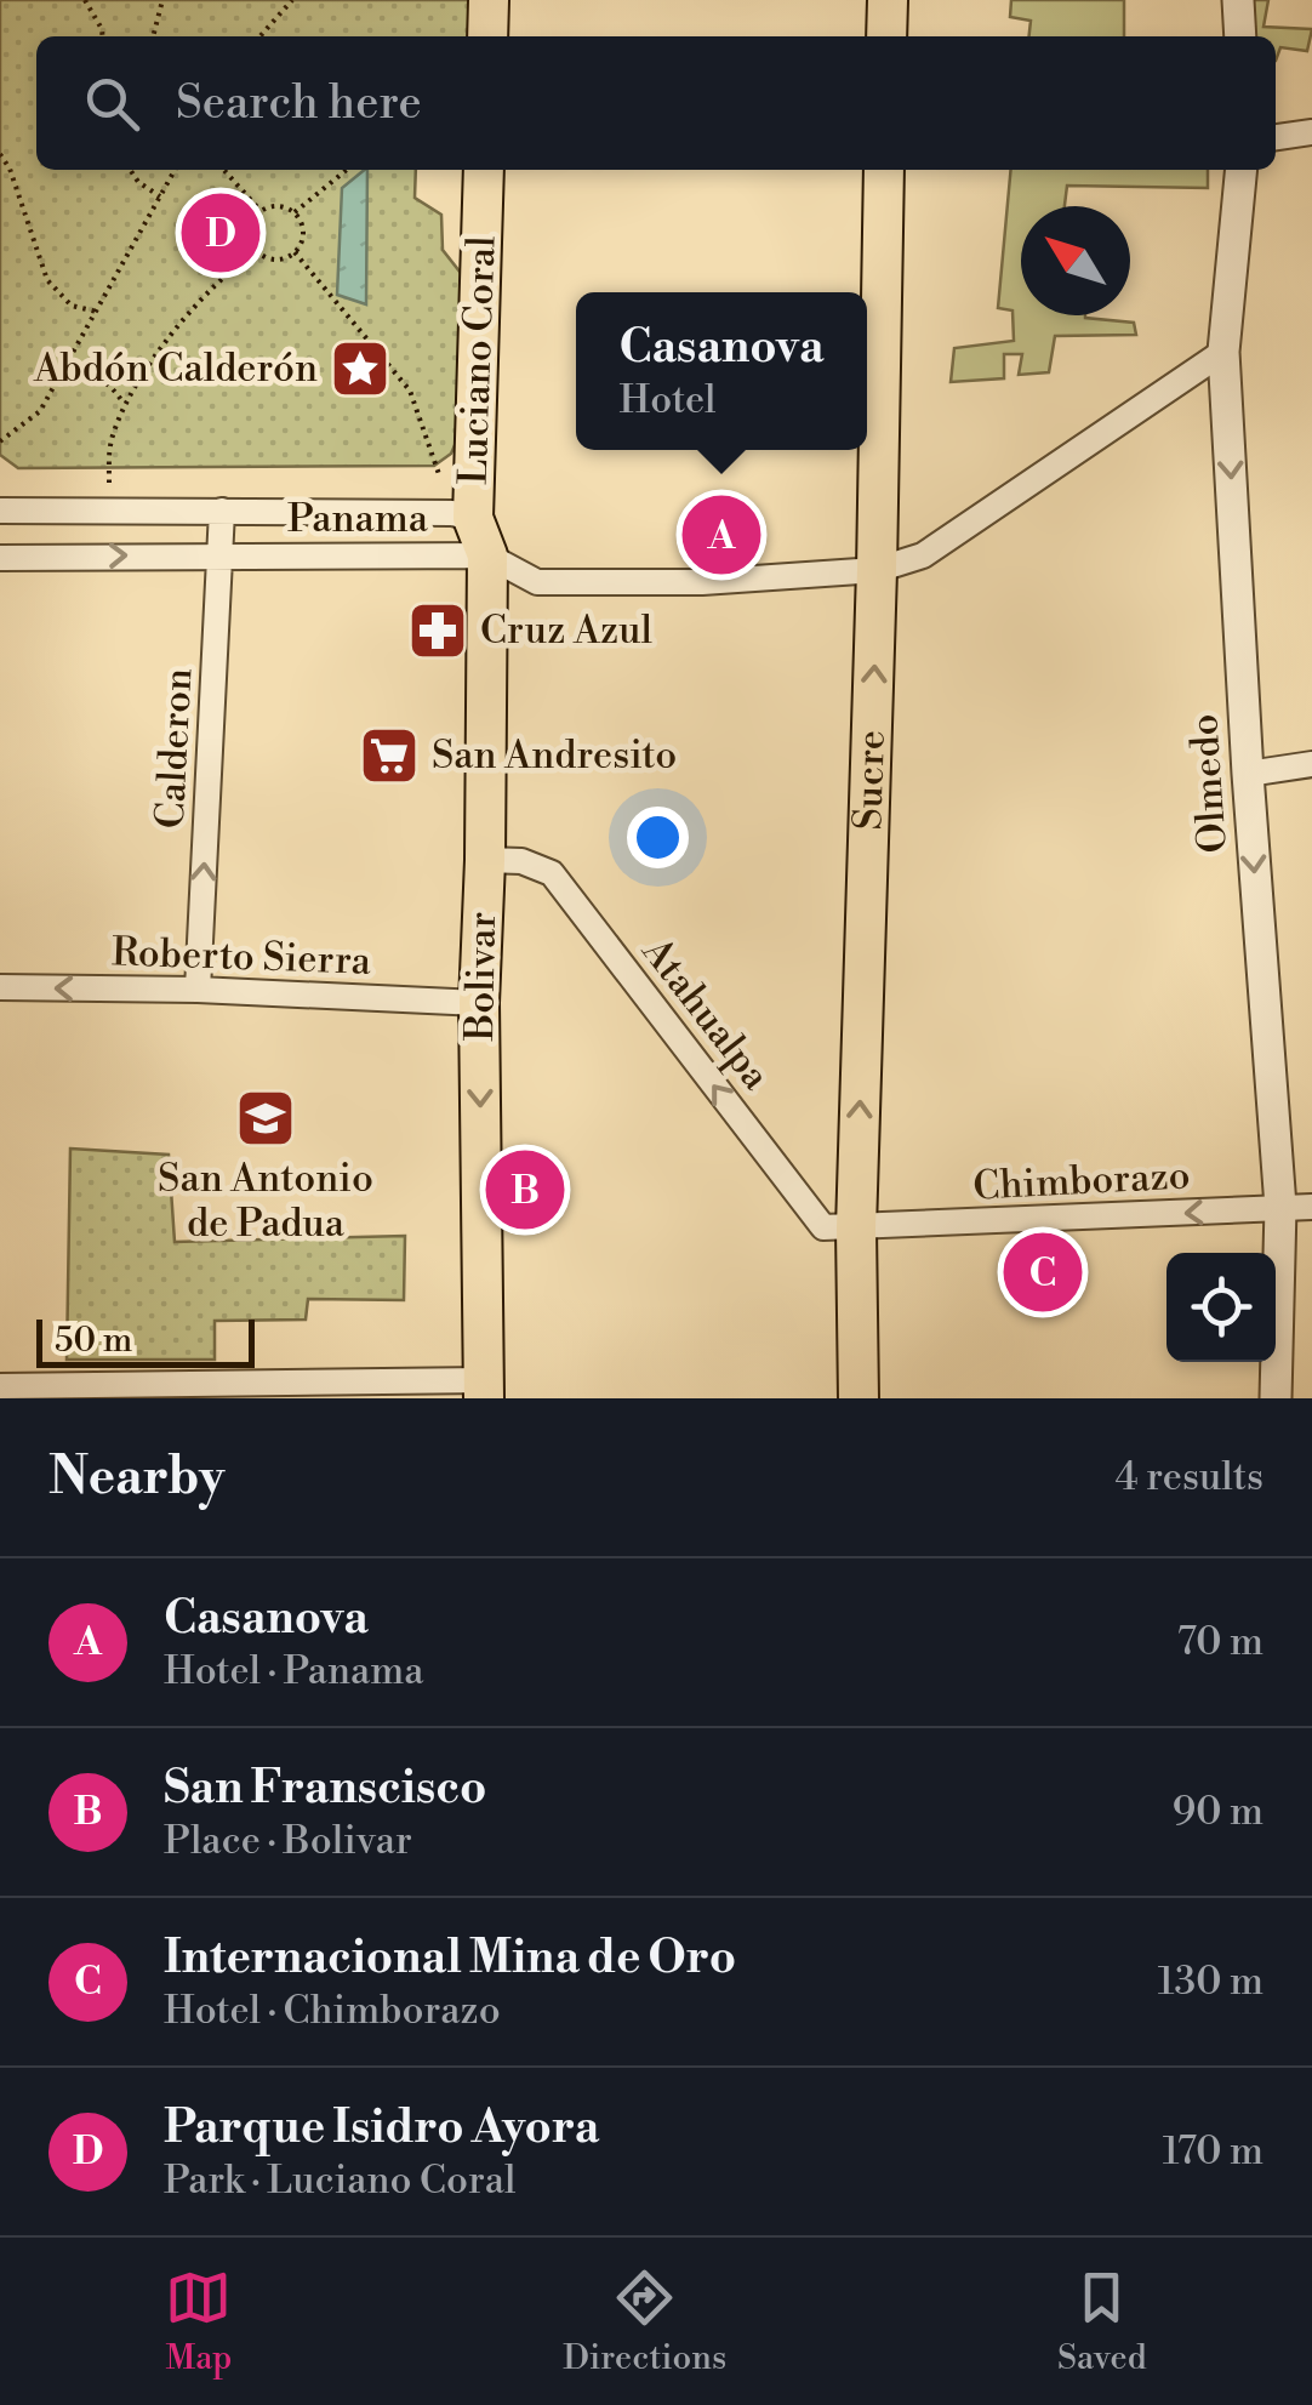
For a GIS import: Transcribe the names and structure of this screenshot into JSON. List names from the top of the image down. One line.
{"streets":{"main road":["Luciano Coral","Sucre","Bolivar"],"street":["Panama","Calderon","Olmedo","Roberto Sierra","Atahualpa","Chimborazo"]},"crossings":[["Luciano Coral","Panama"],["Luciano Coral","Bolivar"],["Panama","Calderon"],["Panama","Sucre"],["Panama","Olmedo"],["Panama","Bolivar"],["Calderon","Roberto Sierra"],["Sucre","Atahualpa"],["Sucre","Chimborazo"],["Olmedo","Chimborazo"],["Roberto Sierra","Bolivar"],["Bolivar","Atahualpa"],["Atahualpa","Chimborazo"]],"one_way":["Calderon","Sucre","Olmedo","Roberto Sierra","Bolivar","Atahualpa","Chimborazo"],"places":{"place":["Abdón Calderón"],"pharmacy":["Cruz Azul"],"supermarket":["San Andresito"],"school or university":["San Antonio de Padua"]},"scale_bar":"50 m","north":"top left","page":{"search":"Search here","pins":["D","A","B","C"],"popup":["Casanova","Hotel"],"scale":"50 m","heading":["Nearby","4 results"],"list":[{"mark":"A","name":"Casanova","note":"Hotel · Panama","value":"70 m"},{"mark":"B","name":"San Franscisco","note":"Place · Bolivar","value":"90 m"},{"mark":"C","name":"Internacional Mina de Oro","note":"Hotel · Chimborazo","value":"130 m"},{"mark":"D","name":"Parque Isidro Ayora","note":"Park · Luciano Coral","value":"170 m"}],"nav":["Map","Directions","Saved"]}}
